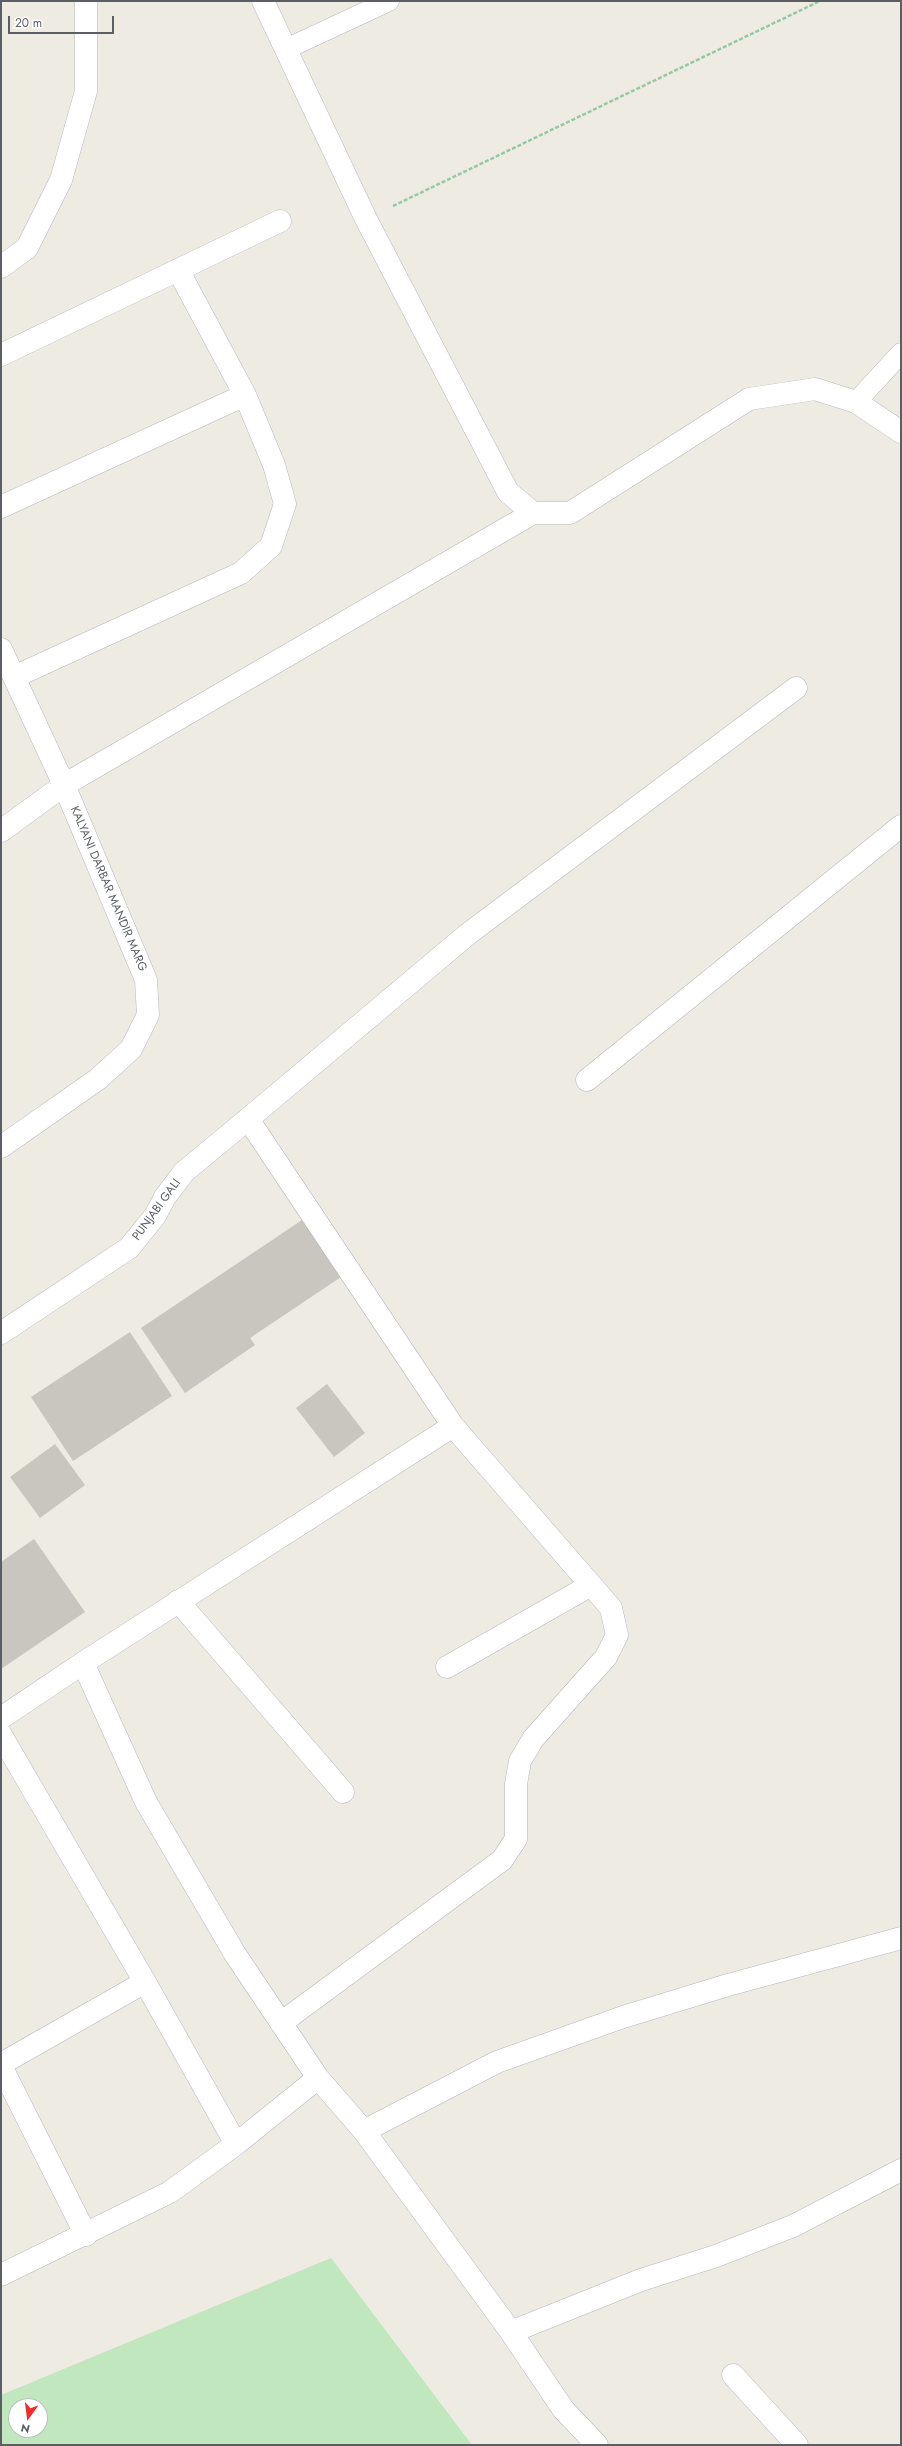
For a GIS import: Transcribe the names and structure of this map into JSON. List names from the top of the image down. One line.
{"streets":{"street":["KALYANI DARBAR MANDIR MARG","PUNJABI GALI"]},"scale_bar":"20 m","north":"bottom"}
